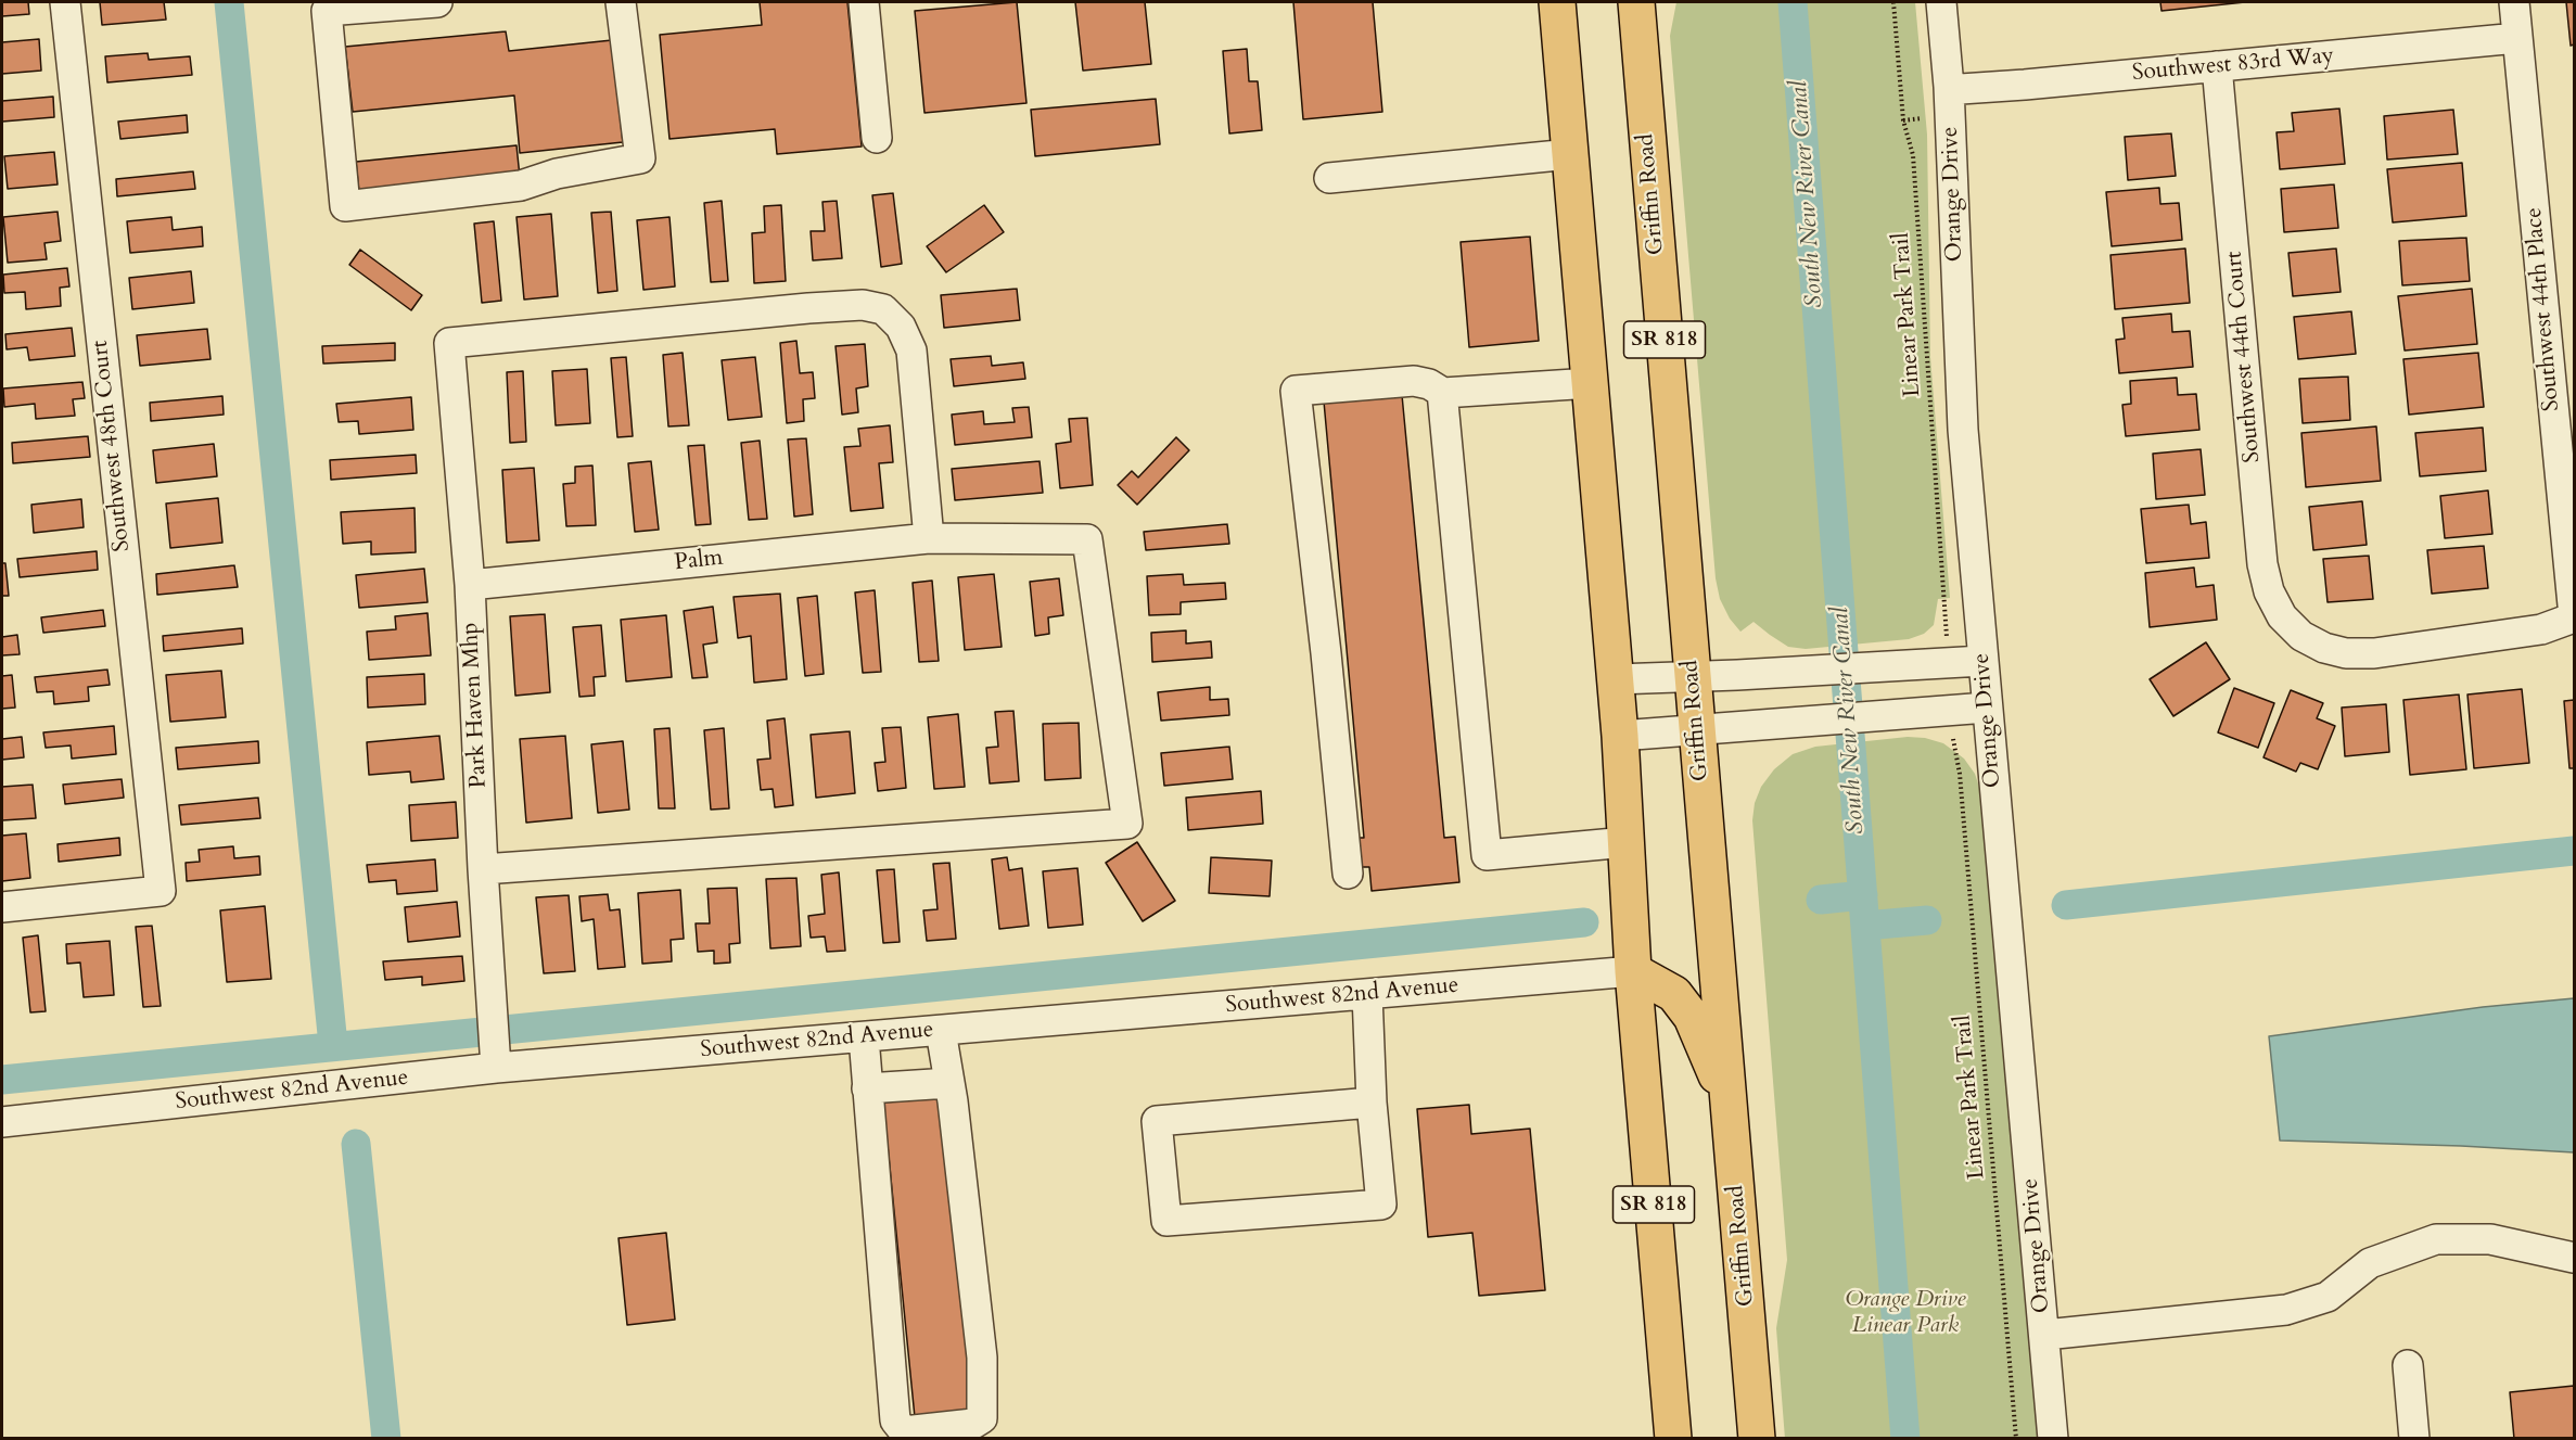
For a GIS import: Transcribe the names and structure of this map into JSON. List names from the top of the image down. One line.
{"streets":{"main road":["Griffin Road","SR 818"],"street":["Southwest 83rd Way","Orange Drive","Southwest 44th Place","Southwest 44th Court","Southwest 48th Court","Palm","Park Haven Mhp","Southwest 82nd Avenue"],"path":["Linear Park Trail"]},"crossings":[["Southwest 83rd Way","Orange Drive"],["Southwest 83rd Way","Southwest 44th Place"],["Southwest 83rd Way","Southwest 44th Court"],["Southwest 44th Place","Southwest 44th Court"],["SR 818","Southwest 82nd Avenue"],["Palm","Park Haven Mhp"],["Park Haven Mhp","Southwest 82nd Avenue"]],"water":["South New River Canal"],"parks":["Orange Drive Linear Park"]}
